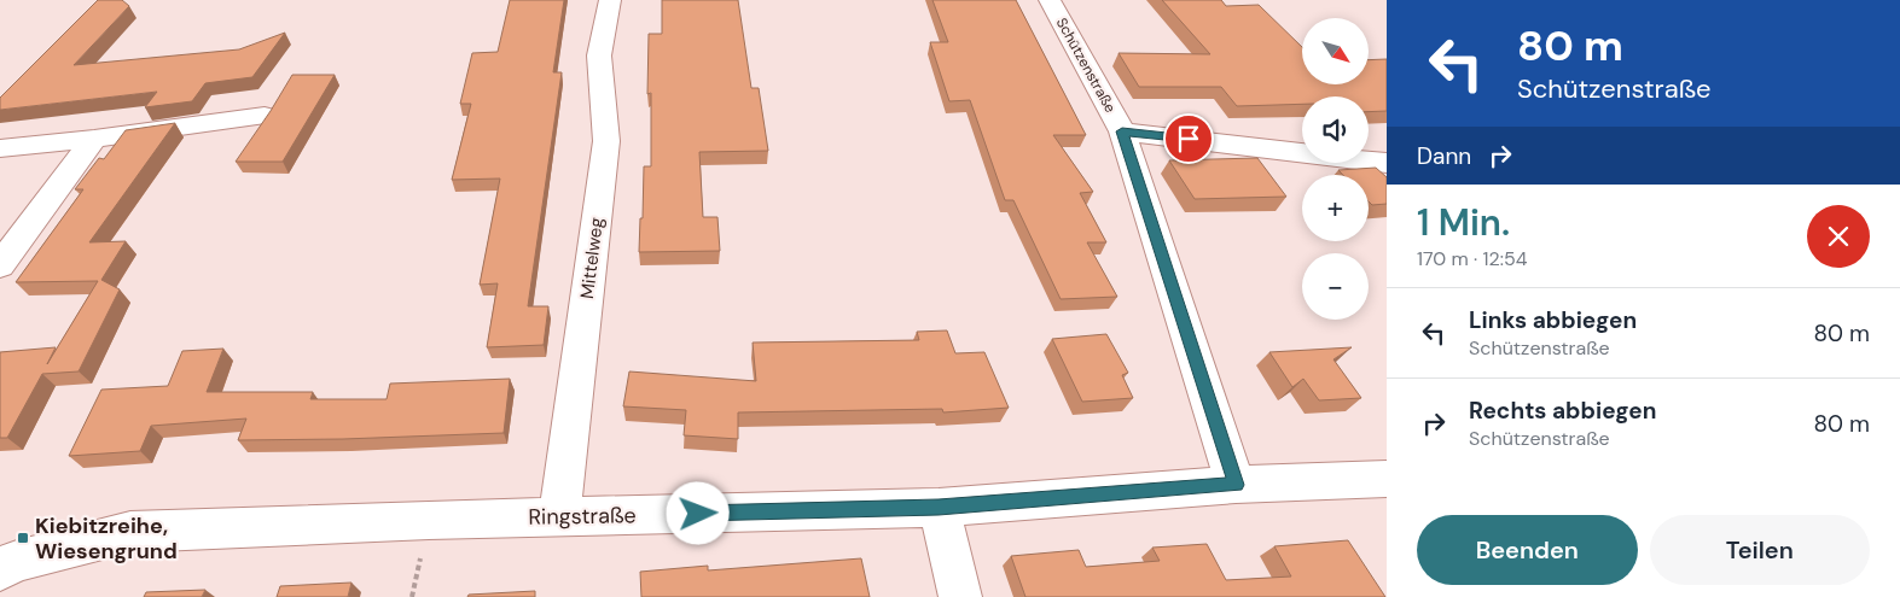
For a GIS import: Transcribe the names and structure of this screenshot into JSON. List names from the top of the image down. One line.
{"streets":{"street":["Schützenstraße","Mittelweg","Ringstraße"]},"crossings":[["Schützenstraße","Ringstraße"],["Mittelweg","Ringstraße"]],"places":{"transit":["Kiebitzreihe, Wiesengrund"]},"north":"bottom right","page":{"turn":["80 m","Schützenstraße"],"map_buttons":["+","−"],"then":"Dann","heading":["1 Min.","170 m · 12:54"],"list":[{"name":"Links abbiegen","note":"Schützenstraße","value":"80 m"},{"name":"Rechts abbiegen","note":"Schützenstraße","value":"80 m"}],"buttons":["Beenden","Teilen"]}}
